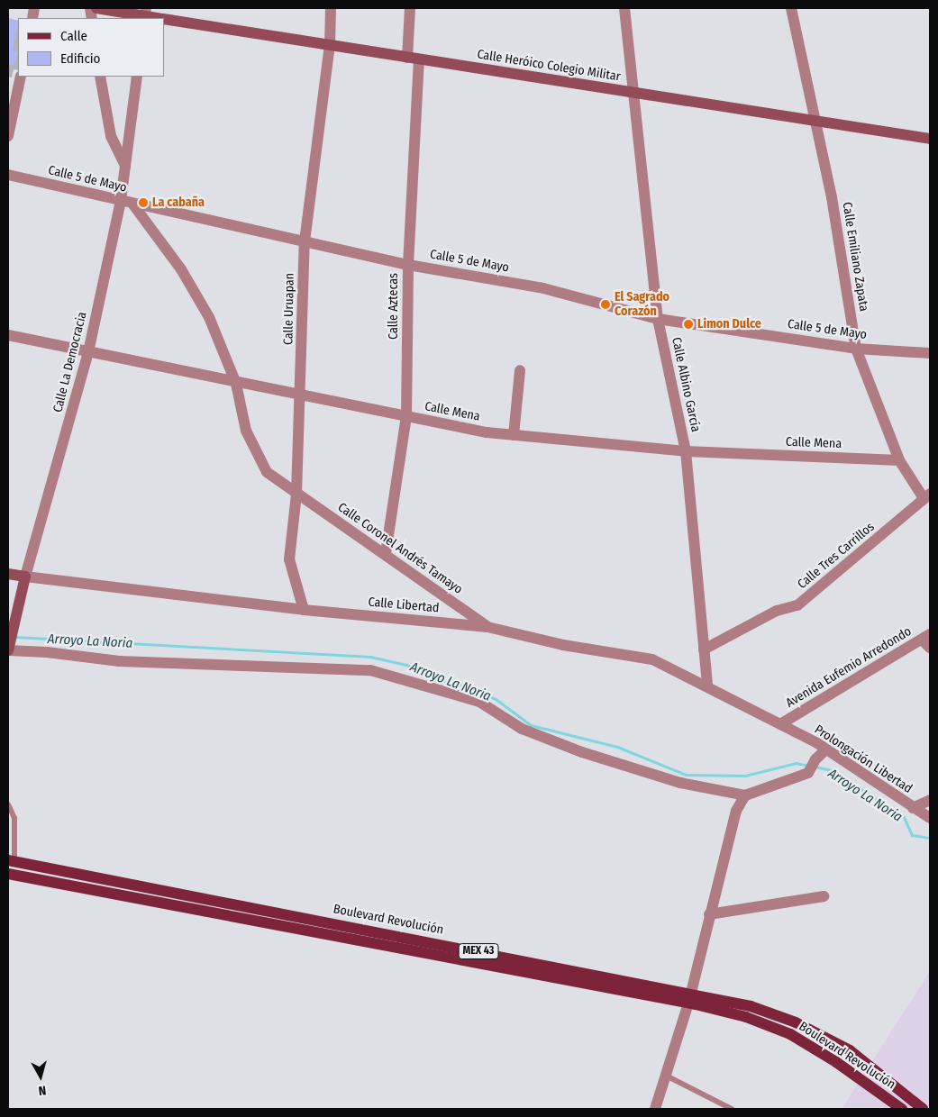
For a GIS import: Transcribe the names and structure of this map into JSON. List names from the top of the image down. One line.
{"streets":{"main road":["Calle Heróico Colegio Militar","Calle La Democracia","Calle Libertad","Boulevard Revolución","MEX 43"],"street":["Calle 5 de Mayo","Calle Emiliano Zapata","Calle Aztecas","Calle Uruapan","Calle Albino García","Calle Mena","Calle Coronel Andrés Tamayo","Calle Tres Carrillos","Avenida Eufemio Arredondo","Prolongación Libertad"]},"crossings":[["Calle Heróico Colegio Militar","Calle Emiliano Zapata"],["Calle Heróico Colegio Militar","Calle Aztecas"],["Calle Heróico Colegio Militar","Calle Uruapan"],["Calle Heróico Colegio Militar","Calle Albino García"],["Calle 5 de Mayo","Calle Emiliano Zapata"],["Calle 5 de Mayo","Calle Aztecas"],["Calle 5 de Mayo","Calle Uruapan"],["Calle 5 de Mayo","Calle La Democracia"],["Calle 5 de Mayo","Calle Albino García"],["Calle 5 de Mayo","Calle Coronel Andrés Tamayo"],["Calle Emiliano Zapata","Calle Mena"],["Calle Emiliano Zapata","Calle Tres Carrillos"],["Calle Aztecas","Calle Mena"],["Calle Aztecas","Calle Coronel Andrés Tamayo"],["Calle Uruapan","Calle Mena"],["Calle Uruapan","Calle Coronel Andrés Tamayo"],["Calle Uruapan","Calle Libertad"],["Calle La Democracia","Calle Mena"],["Calle La Democracia","Calle Libertad"],["Calle Albino García","Calle Mena"],["Calle Albino García","Calle Tres Carrillos"],["Calle Albino García","Calle Libertad"],["Calle Mena","Calle Coronel Andrés Tamayo"],["Calle Coronel Andrés Tamayo","Calle Libertad"],["Calle Libertad","Avenida Eufemio Arredondo"],["Calle Libertad","Prolongación Libertad"],["Avenida Eufemio Arredondo","Prolongación Libertad"]],"water":["Arroyo La Noria"],"places":["La cabaña","El Sagrado Corazón","Limon Dulce"],"legend":["Calle","Edificio"],"north":"bottom"}
